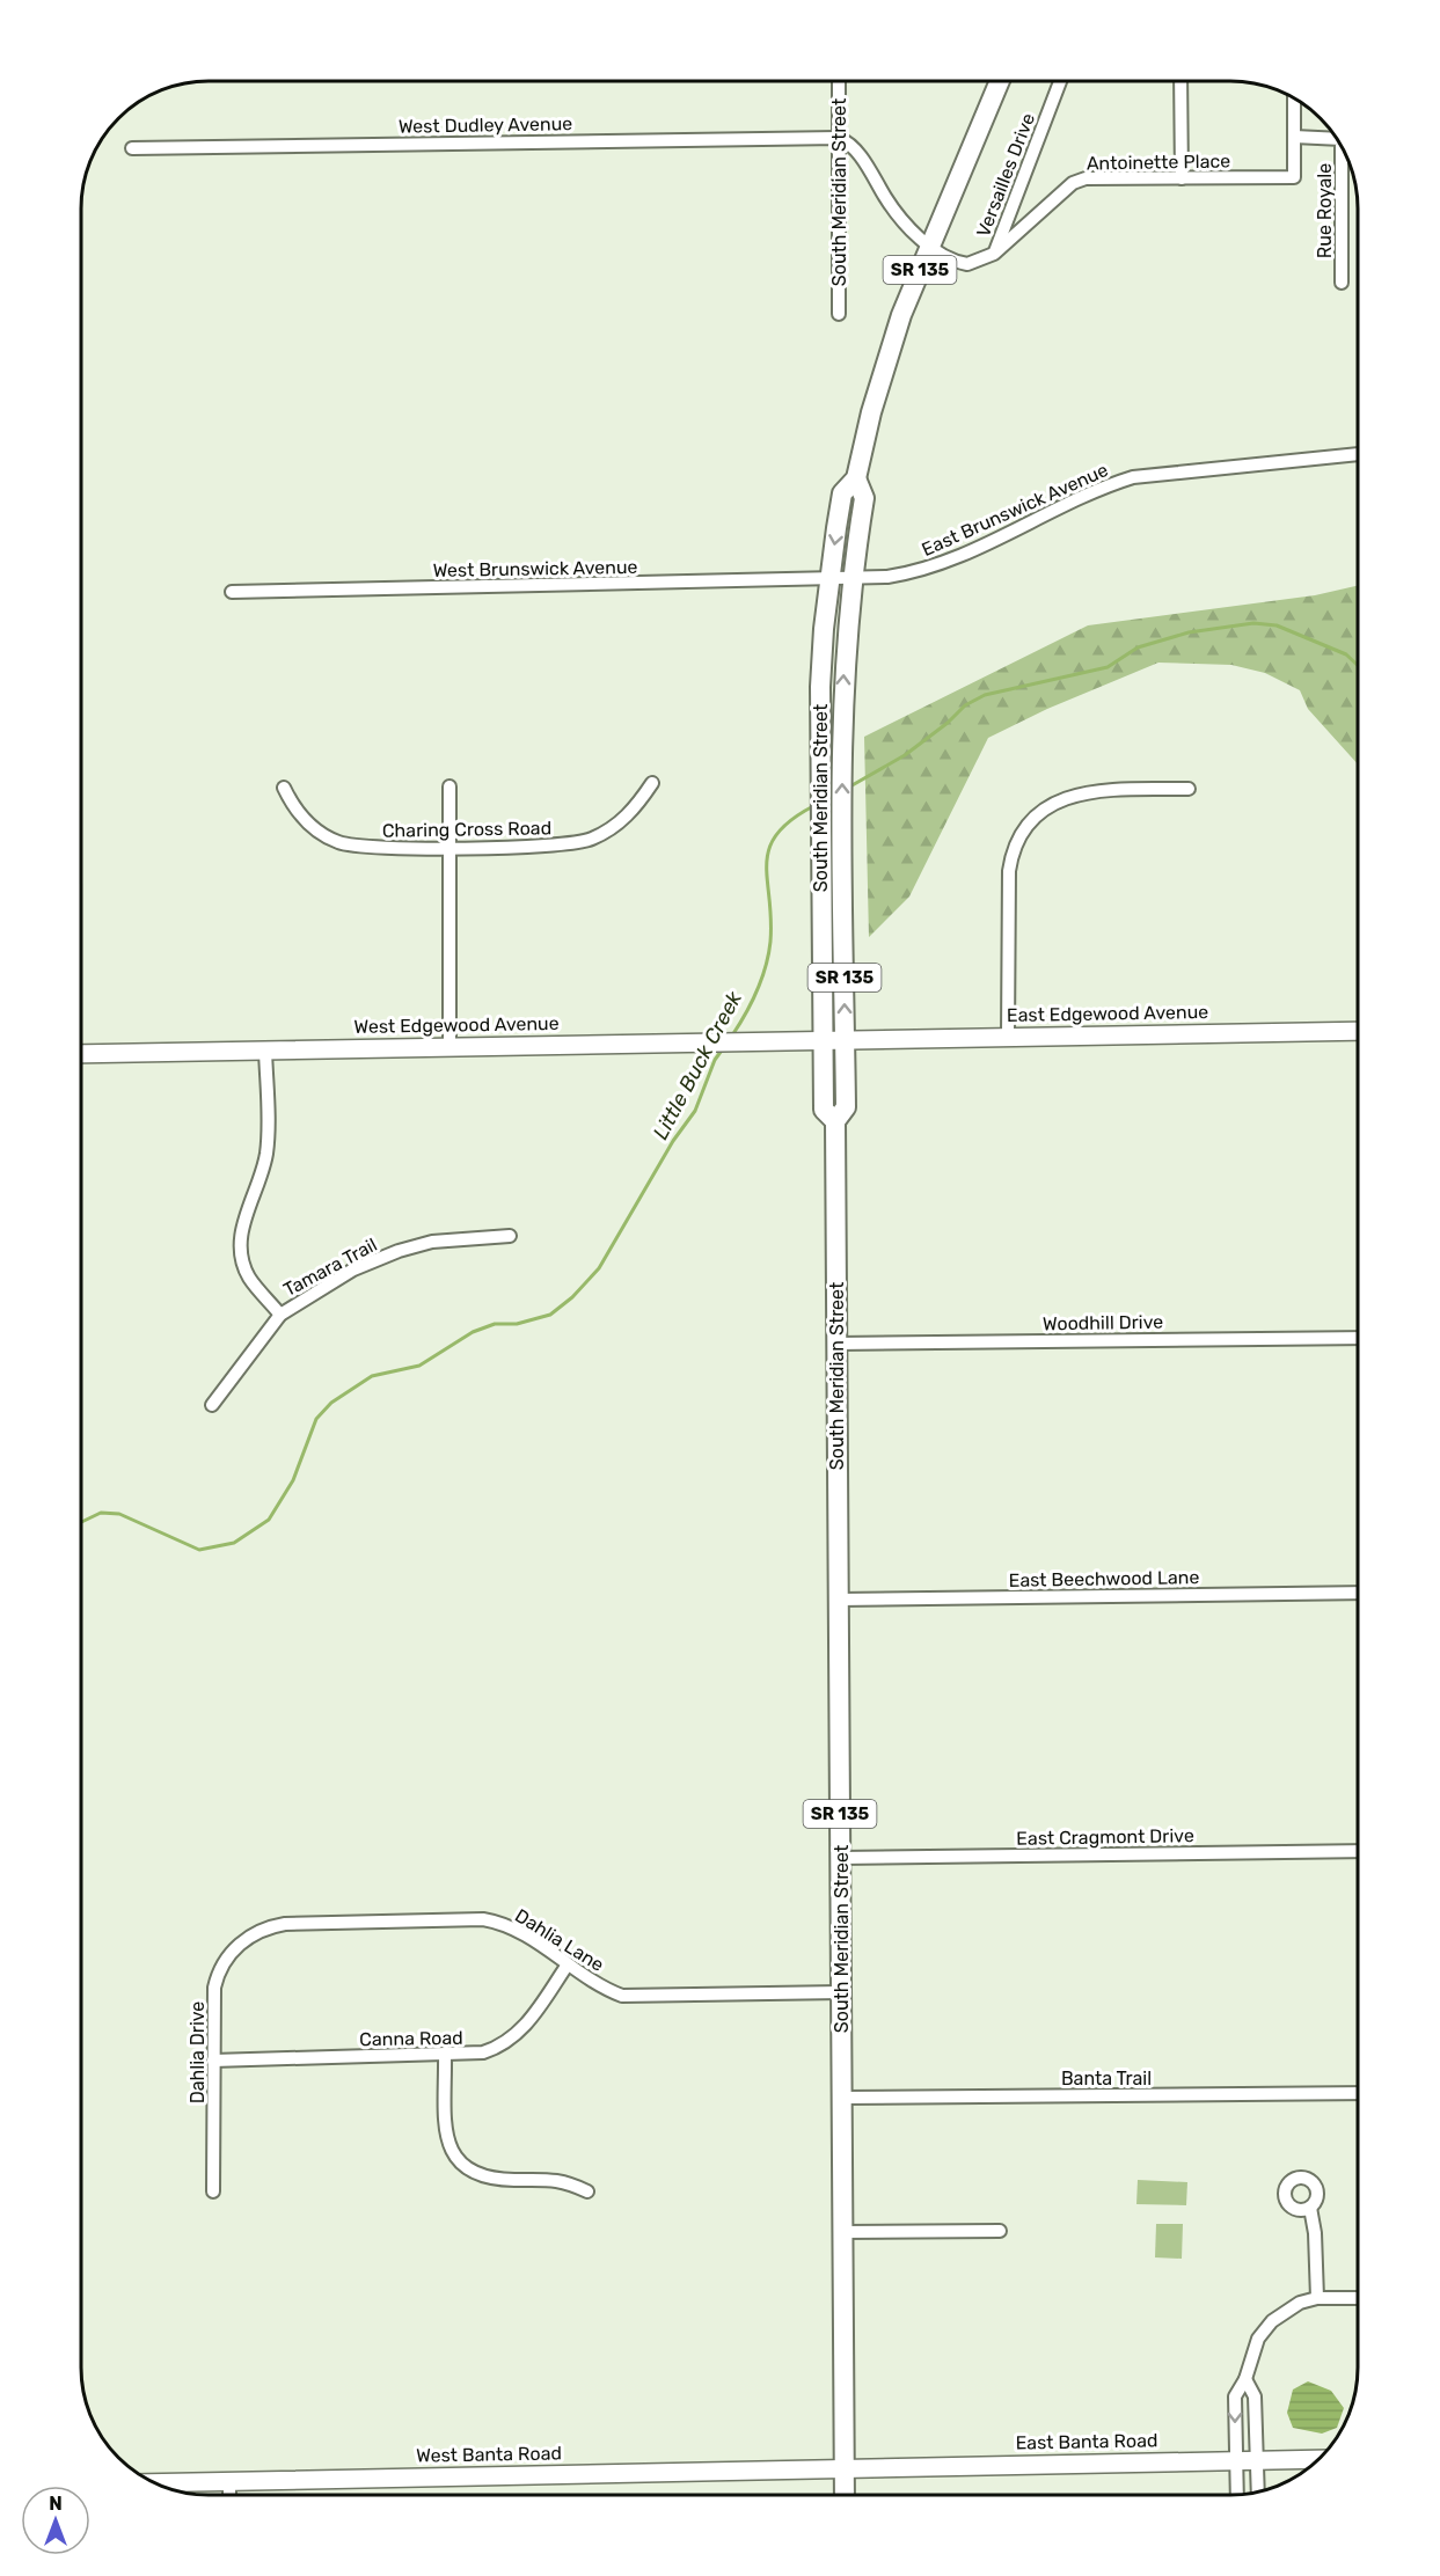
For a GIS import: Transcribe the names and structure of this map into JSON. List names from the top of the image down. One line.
{"streets":{"main road":["South Meridian Street","SR 135","East Edgewood Avenue","West Edgewood Avenue","East Banta Road","West Banta Road"],"street":["West Dudley Avenue","Antoinette Place","Versailles Drive","Rue Royale","East Brunswick Avenue","West Brunswick Avenue","Charing Cross Road","Tamara Trail","Woodhill Drive","East Beechwood Lane","East Cragmont Drive","Dahlia Lane","Canna Road","Dahlia Drive","Banta Trail"]},"crossings":[["West Dudley Avenue","Antoinette Place"],["West Dudley Avenue","South Meridian Street"],["Antoinette Place","Versailles Drive"],["Antoinette Place","South Meridian Street"],["Antoinette Place","Rue Royale"],["South Meridian Street","East Brunswick Avenue"],["South Meridian Street","West Brunswick Avenue"],["South Meridian Street","East Edgewood Avenue"],["South Meridian Street","West Edgewood Avenue"],["South Meridian Street","Woodhill Drive"],["South Meridian Street","East Beechwood Lane"],["South Meridian Street","East Cragmont Drive"],["South Meridian Street","Dahlia Lane"],["South Meridian Street","Banta Trail"],["South Meridian Street","East Banta Road"],["South Meridian Street","West Banta Road"],["East Brunswick Avenue","West Brunswick Avenue"],["East Edgewood Avenue","West Edgewood Avenue"],["Dahlia Lane","Canna Road"],["Dahlia Lane","Dahlia Drive"],["Canna Road","Dahlia Drive"],["East Banta Road","West Banta Road"]],"water":["Little Buck Creek"],"north":"top"}
